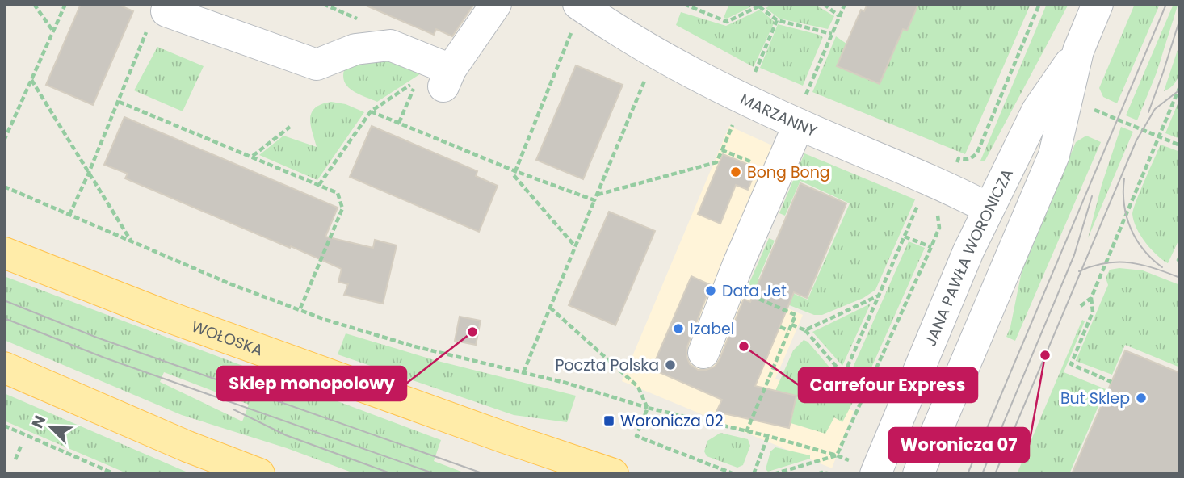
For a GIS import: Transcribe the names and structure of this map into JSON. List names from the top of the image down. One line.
{"streets":{"main road":["WOŁOSKA"],"street":["MARZANNY","JANA PAWŁA WORONICZA"]},"crossings":[["MARZANNY","JANA PAWŁA WORONICZA"]],"places":{"other":["Bong Bong","Data Jet","Izabel","Sklep monopolowy","Carrefour Express","Woronicza 07","Poczta Polska","But Sklep"],"transit":["Woronicza 02"]},"north":"top left"}
